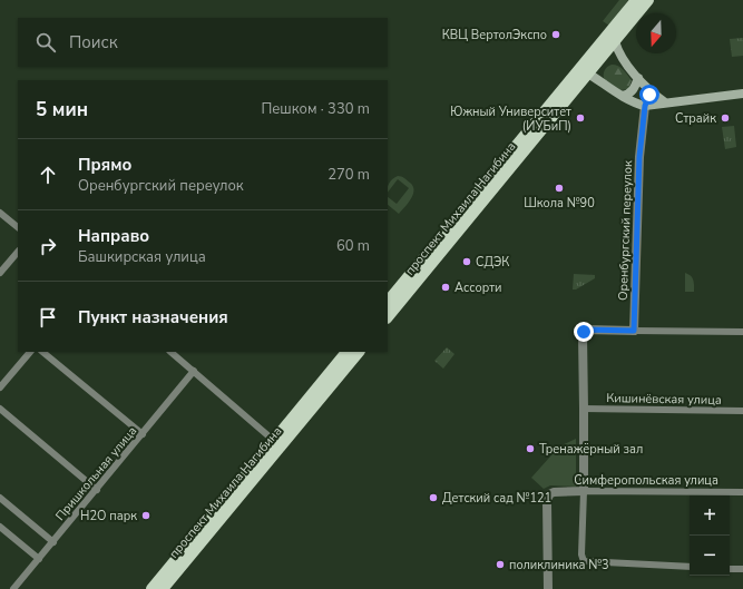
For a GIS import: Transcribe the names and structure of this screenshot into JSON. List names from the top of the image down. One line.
{"streets":{"main road":["проспект Михаила Нагибина"],"street":["Оренбургский переулок","Кишинёвская улица","Пришкольная улица","Симферопольская улица"]},"places":["КВЦ ВертолЭкспо","Южный Университет (ИУБиП)","Страйк","Школа №90","СДЭК","Ассорти","Тренажёрный зал","Детский сад №121","H2O парк","поликлиника №3"],"north":"bottom","page":{"search":"Поиск","heading":["5 мин","Пешком · 330 m"],"list":[["Прямо","Оренбургский переулок","270 m"],["Направо","Башкирская улица","60 m"],"Пункт назначения"],"map_buttons":["+","−"]}}
